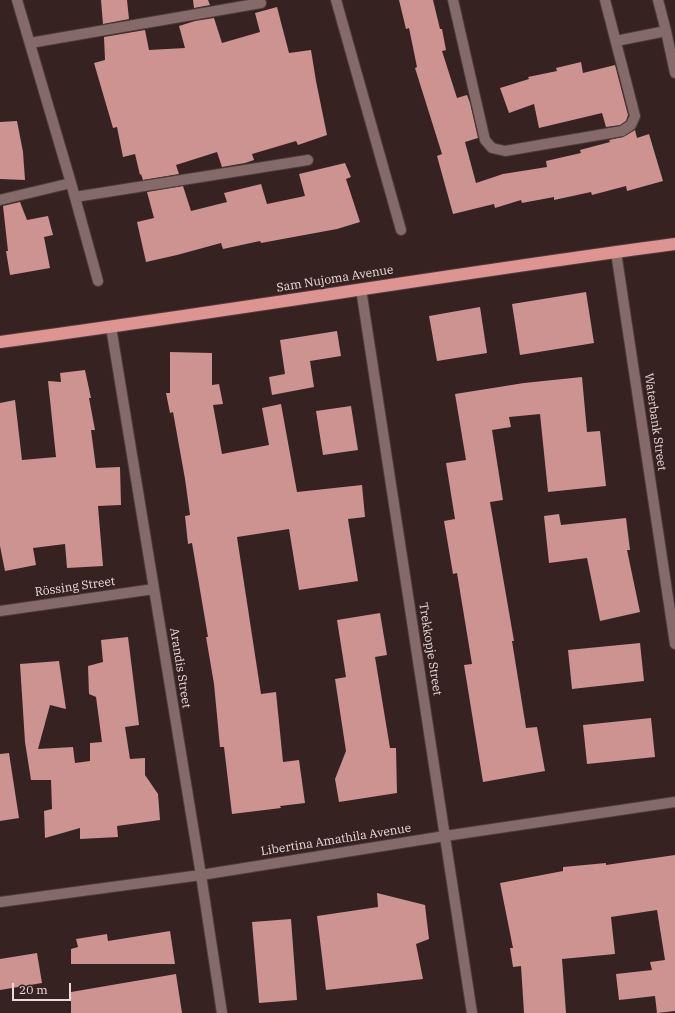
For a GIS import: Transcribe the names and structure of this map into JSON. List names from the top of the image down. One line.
{"streets":{"highway":["Sam Nujoma Avenue"],"street":["Waterbank Street","Rössing Street","Trekkopje Street","Arandis Street","Libertina Amathila Avenue"]},"crossings":[["Sam Nujoma Avenue","Waterbank Street"],["Sam Nujoma Avenue","Trekkopje Street"],["Sam Nujoma Avenue","Arandis Street"],["Rössing Street","Arandis Street"],["Trekkopje Street","Libertina Amathila Avenue"],["Arandis Street","Libertina Amathila Avenue"]],"scale_bar":"20 m"}
